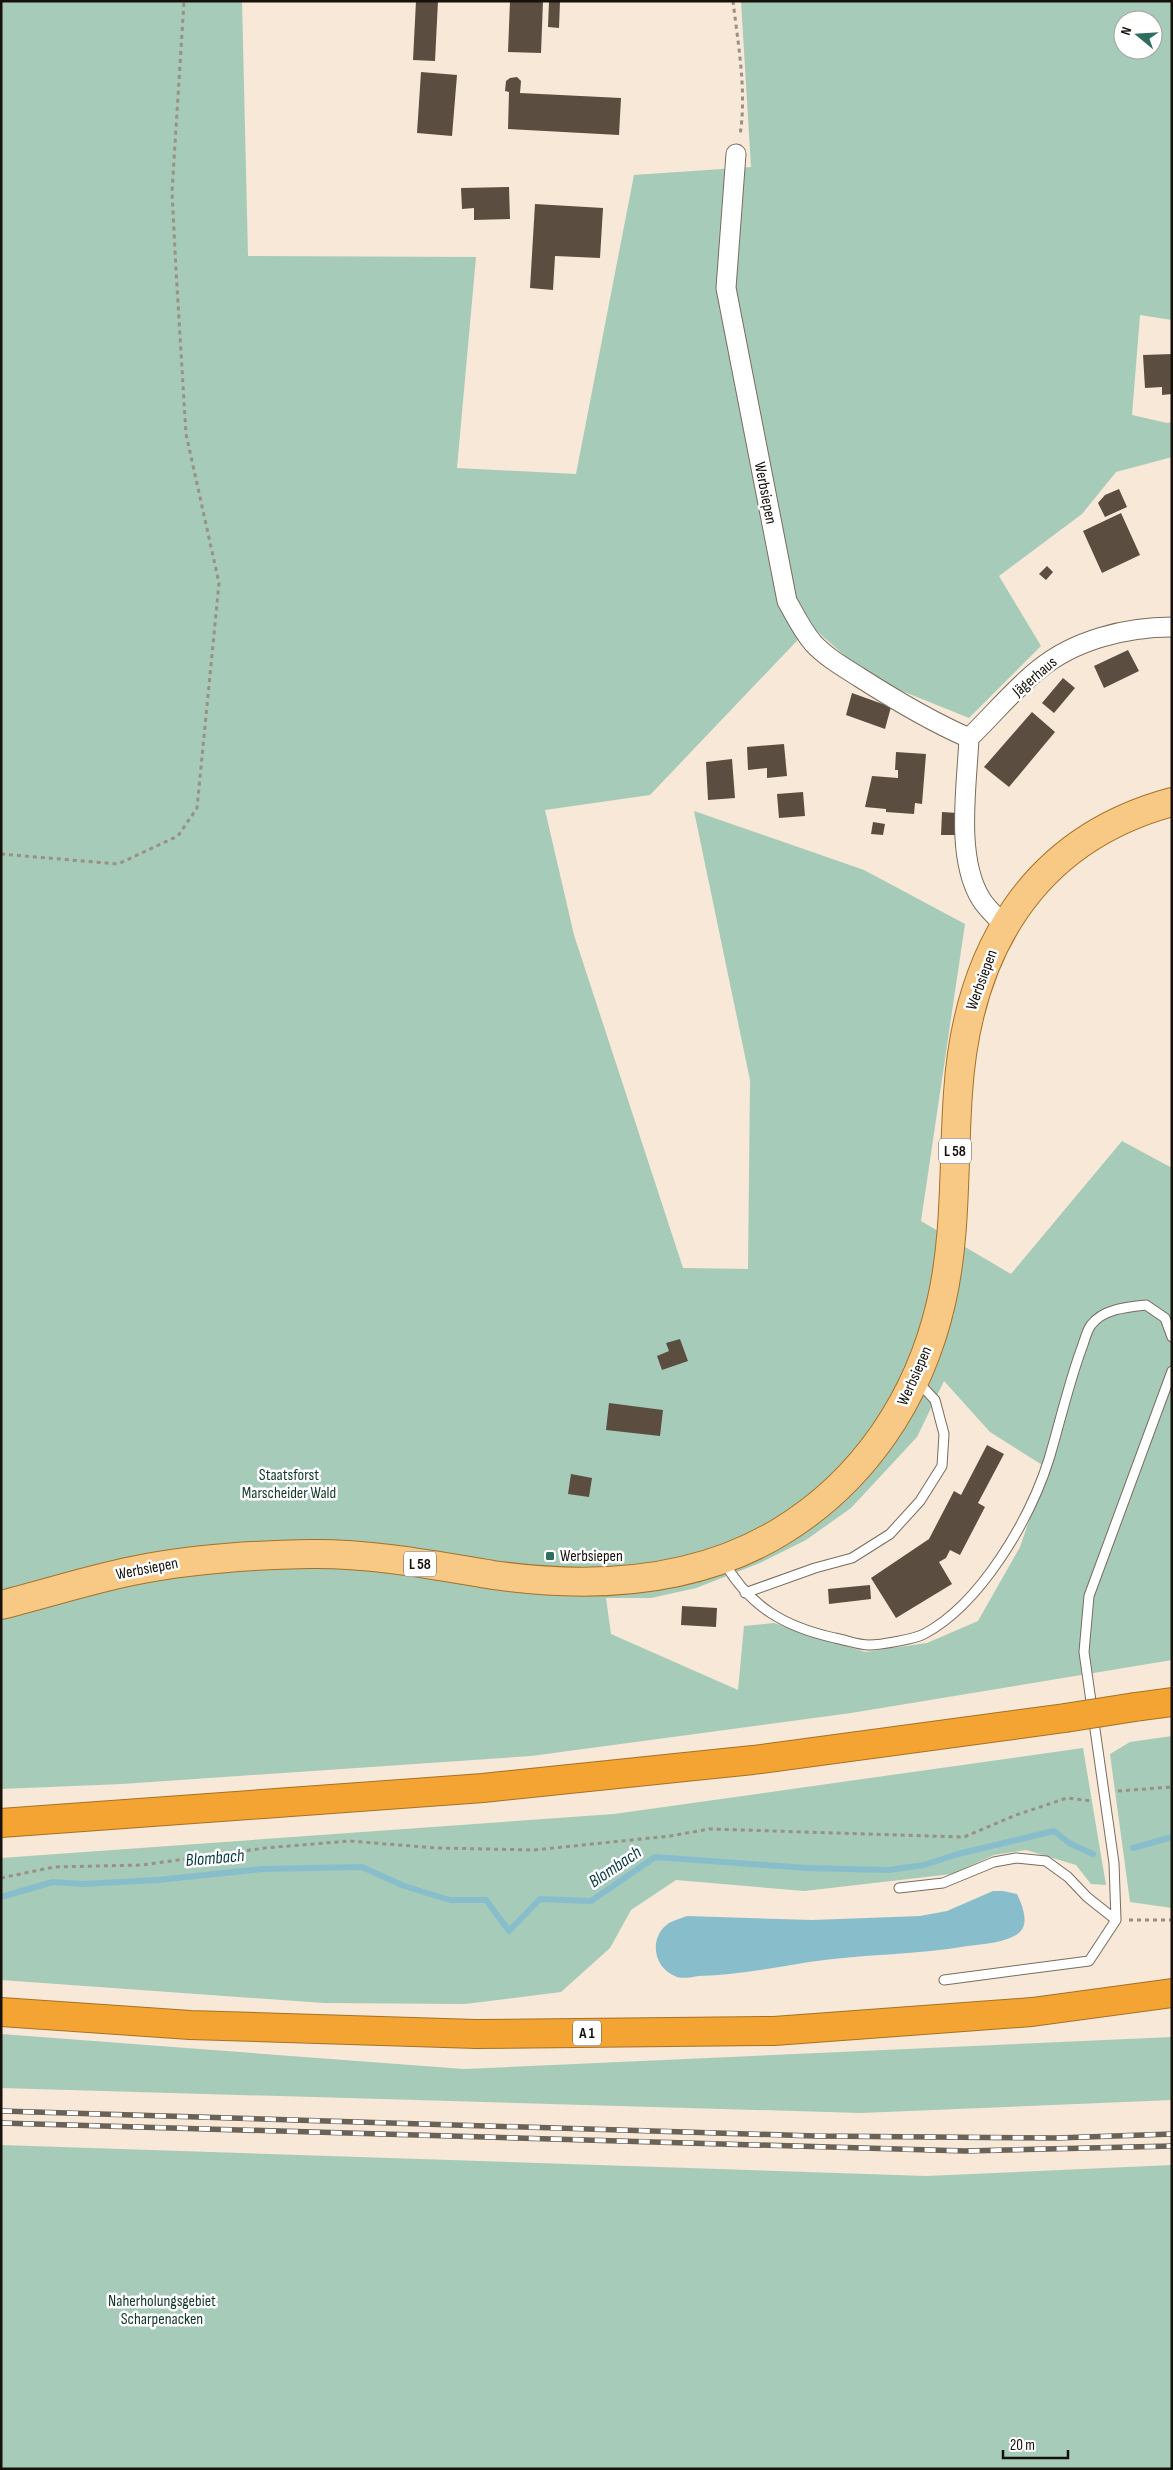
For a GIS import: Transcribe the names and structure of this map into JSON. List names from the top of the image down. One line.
{"streets":{"highway":["A 1"],"main road":["Werbsiepen","L 58"],"street":["Jägerhaus"]},"crossings":[["Werbsiepen","Jägerhaus"],["Werbsiepen","L 58"]],"water":["Blombach"],"parks":["Staatsforst Marscheider Wald","Naherholungsgebiet Scharpenacken"],"places":{"transit":["Werbsiepen"]},"scale_bar":"20 m","north":"left"}
